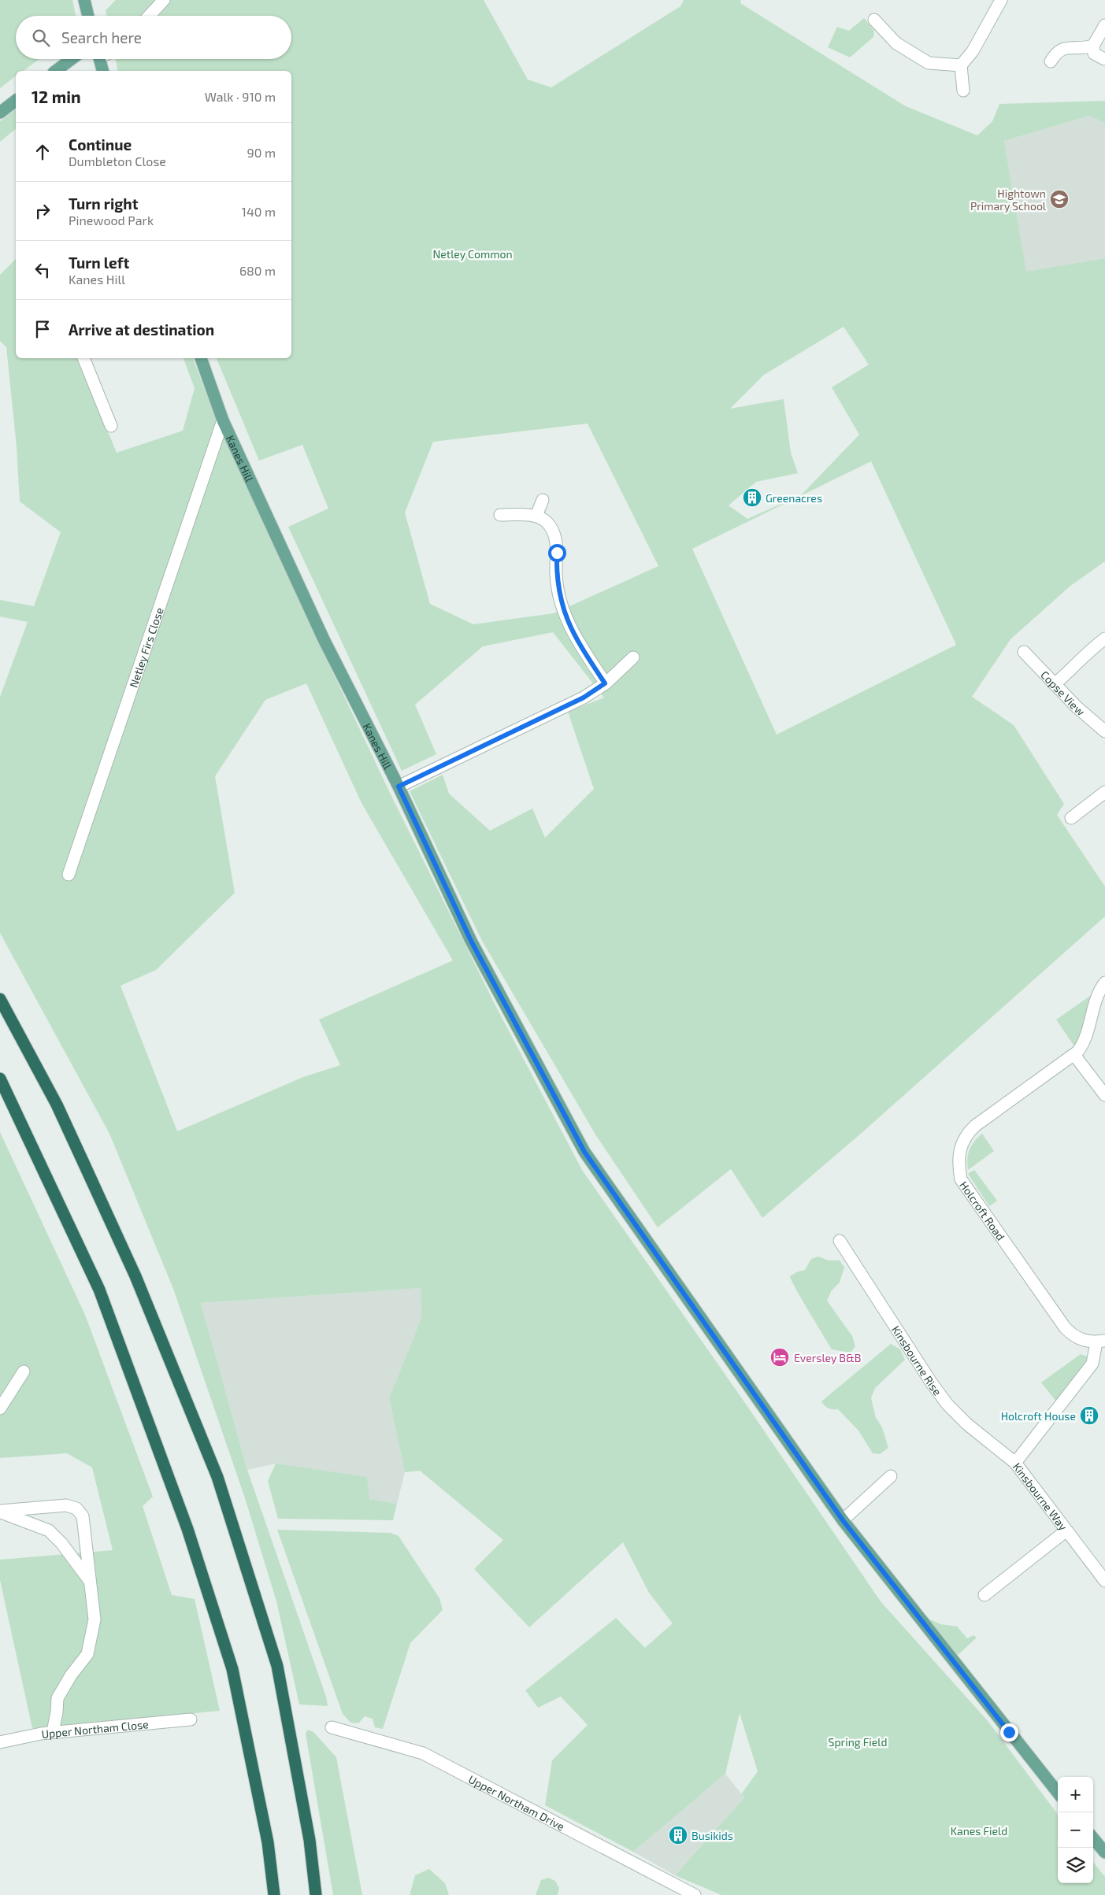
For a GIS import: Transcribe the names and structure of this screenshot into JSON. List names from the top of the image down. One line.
{"streets":{"main road":["Kanes Hill"],"street":["Netley Firs Close","Copse View","Holcroft Road","Kinsbourne Rise","Kinsbourne Way","Upper Northam Close","Upper Northam Drive"]},"crossings":[["Kanes Hill","Netley Firs Close"],["Holcroft Road","Kinsbourne Way"],["Kinsbourne Rise","Kinsbourne Way"]],"parks":["Netley Common","Spring Field","Kanes Field"],"places":{"school or university":["Hightown Primary School"],"building":["Greenacres","Holcroft House","Busikids"],"hotel":["Eversley B&B"]},"page":{"search":"Search here","heading":["12 min","Walk · 910 m"],"list":[["Continue","Dumbleton Close","90 m"],["Turn right","Pinewood Park","140 m"],["Turn left","Kanes Hill","680 m"],"Arrive at destination"],"map_buttons":["+","−"]}}
